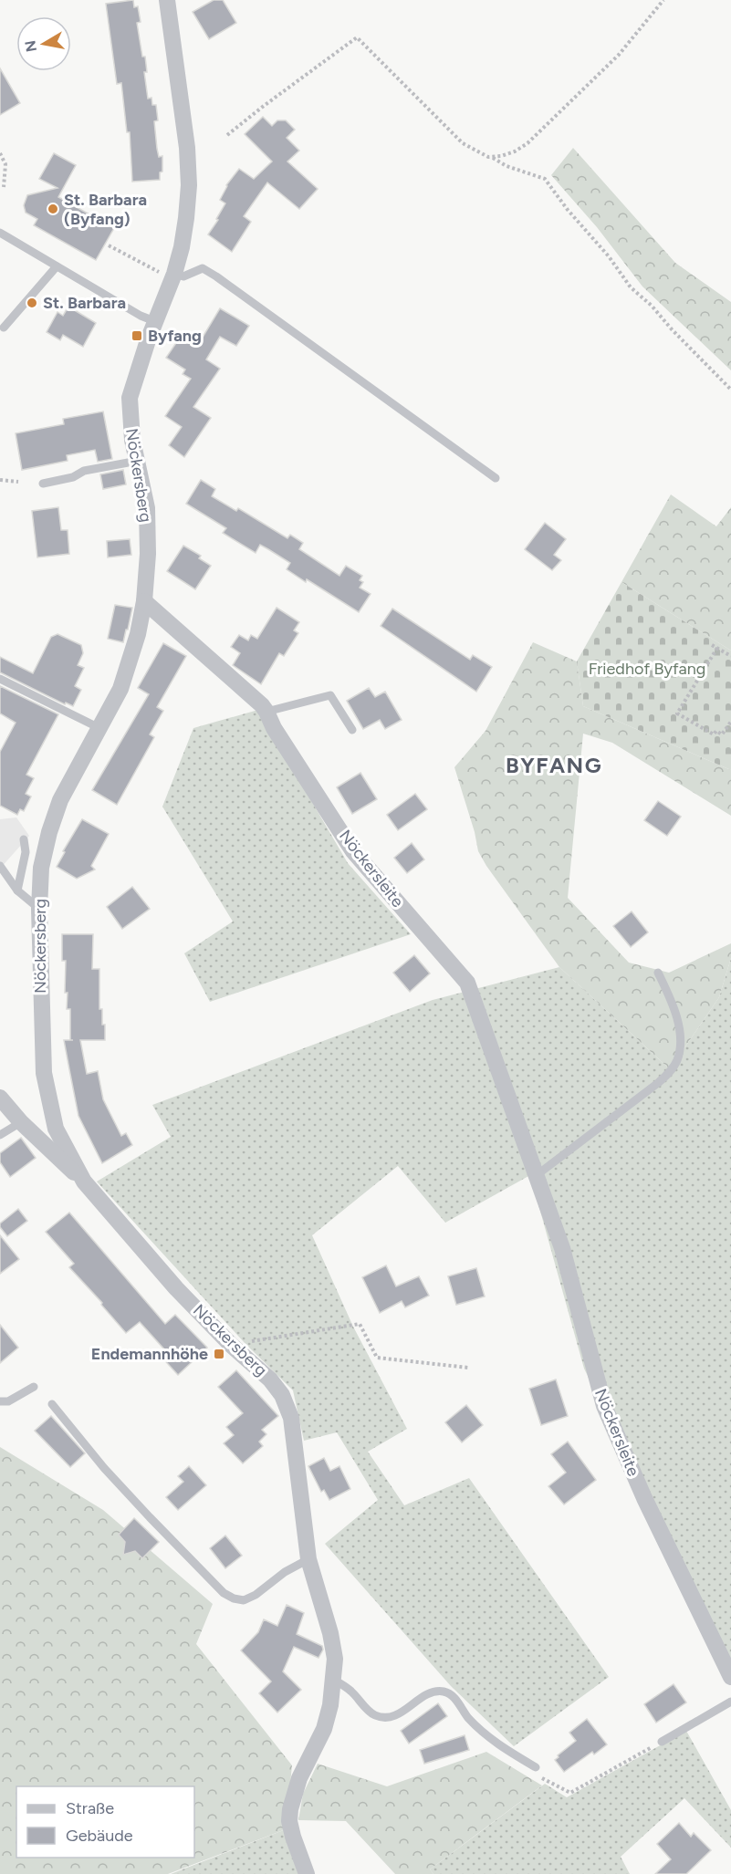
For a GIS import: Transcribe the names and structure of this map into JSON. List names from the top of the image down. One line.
{"streets":{"street":["Nöckersberg","Nöckersleite"]},"crossings":[["Nöckersberg","Nöckersleite"]],"districts":["BYFANG"],"parks":["Friedhof Byfang"],"places":{"other":["St. Barbara (Byfang)","St. Barbara"],"transit":["Byfang","Endemannhöhe"]},"legend":["Straße","Gebäude"],"north":"left"}
